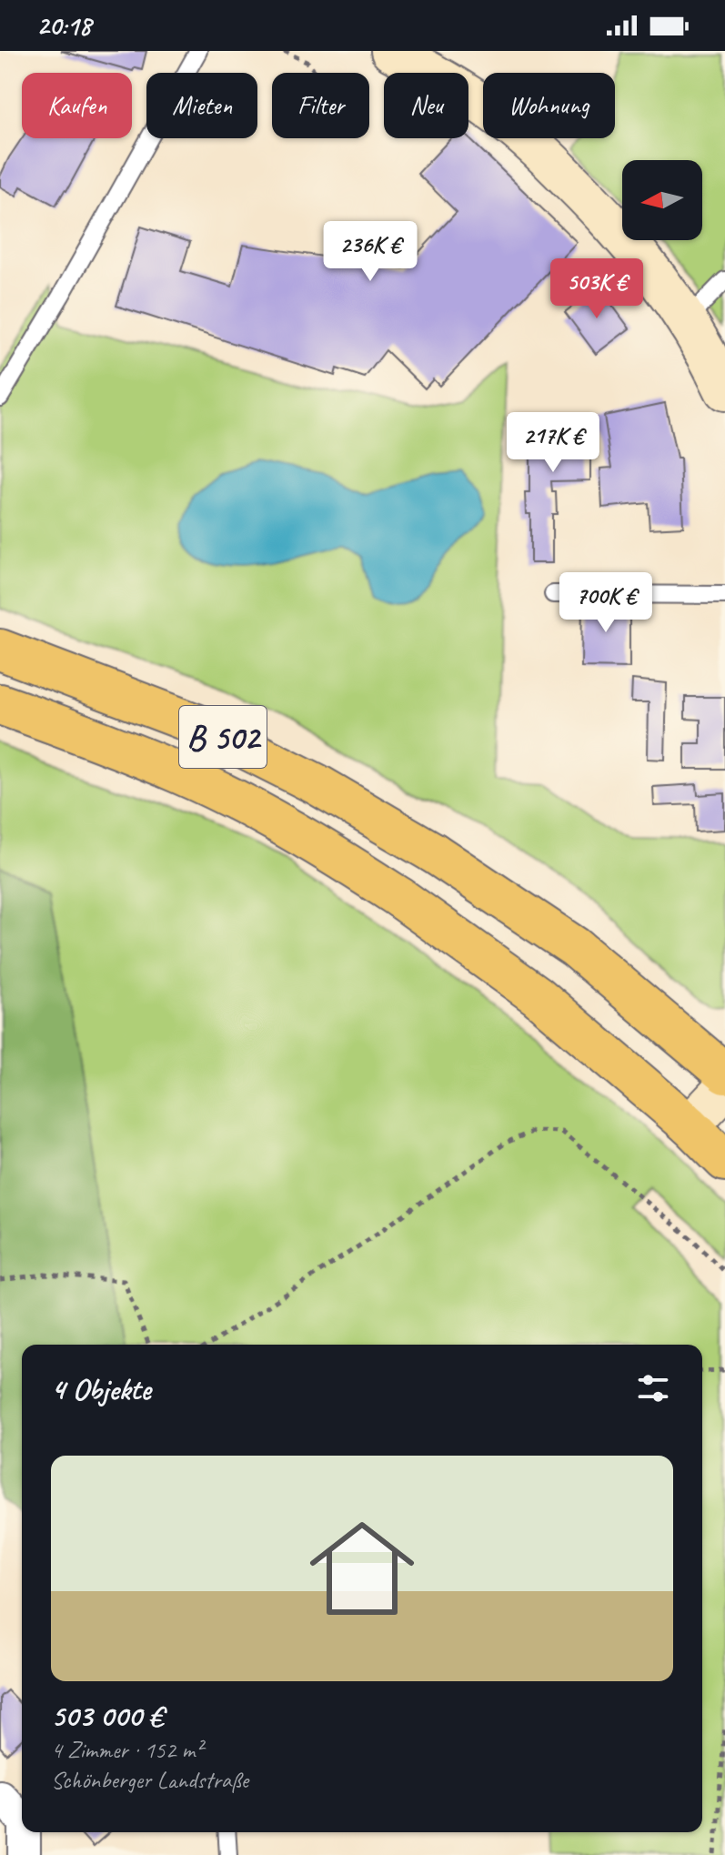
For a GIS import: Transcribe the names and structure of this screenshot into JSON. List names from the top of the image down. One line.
{"streets":{"main road":["B 502"]},"north":"left","page":{"status":"20:18","chip":["Kaufen","Mieten","Filter","Neu","Wohnung"],"price":["236K €","503K €","217K €","700K €"],"heading":"4 Objekte","list":[{"name":"503 000 €","note":"4 Zimmer · 152 m² · Schönberger Landstraße"}]}}
